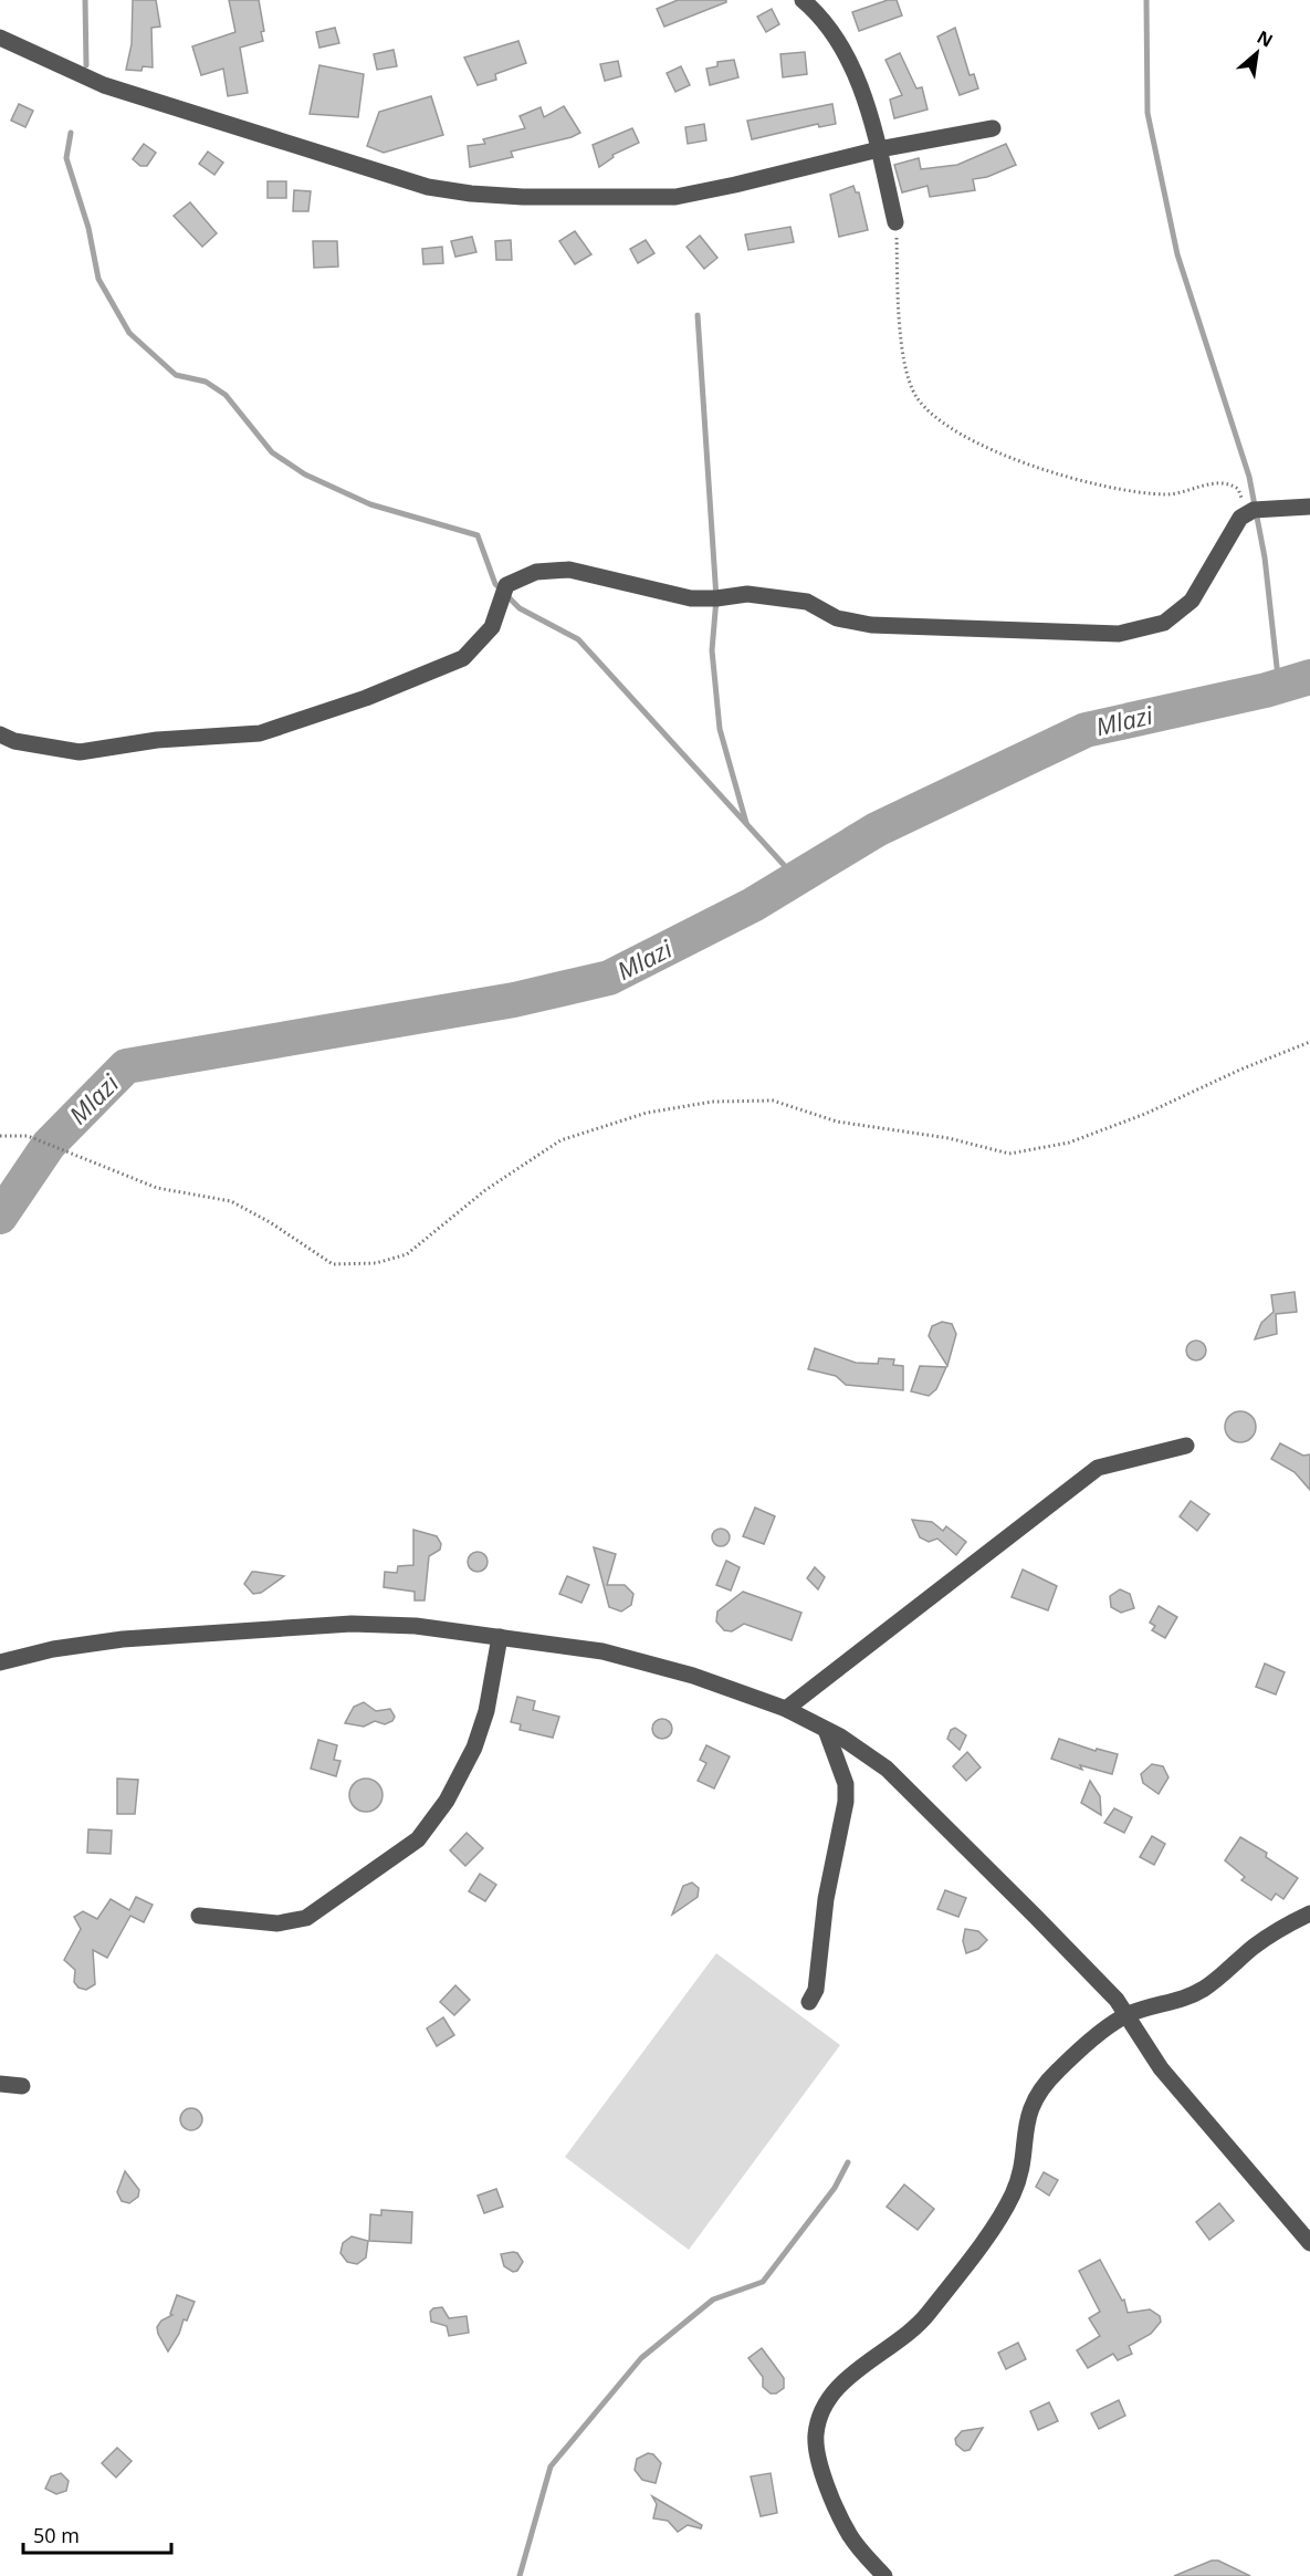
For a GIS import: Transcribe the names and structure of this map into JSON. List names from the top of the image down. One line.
{"water":["Mlazi"],"scale_bar":"50 m","north":"top right"}
